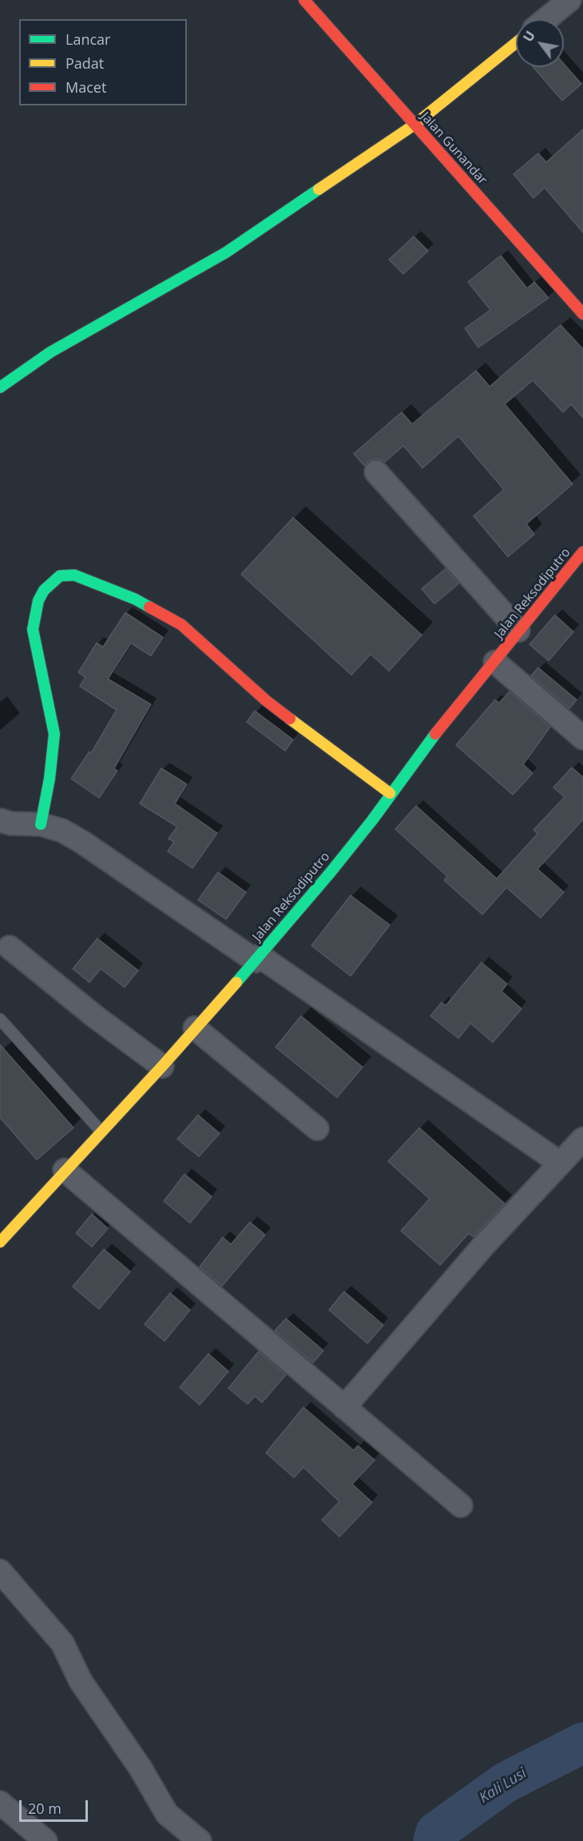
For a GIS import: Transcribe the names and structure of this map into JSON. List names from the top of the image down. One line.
{"streets":{"main road":["Jalan Gunandar","Jalan Reksodiputro"]},"water":["Kali Lusi"],"legend":["Lancar","Padat","Macet"],"scale_bar":"20 m","north":"top left"}
